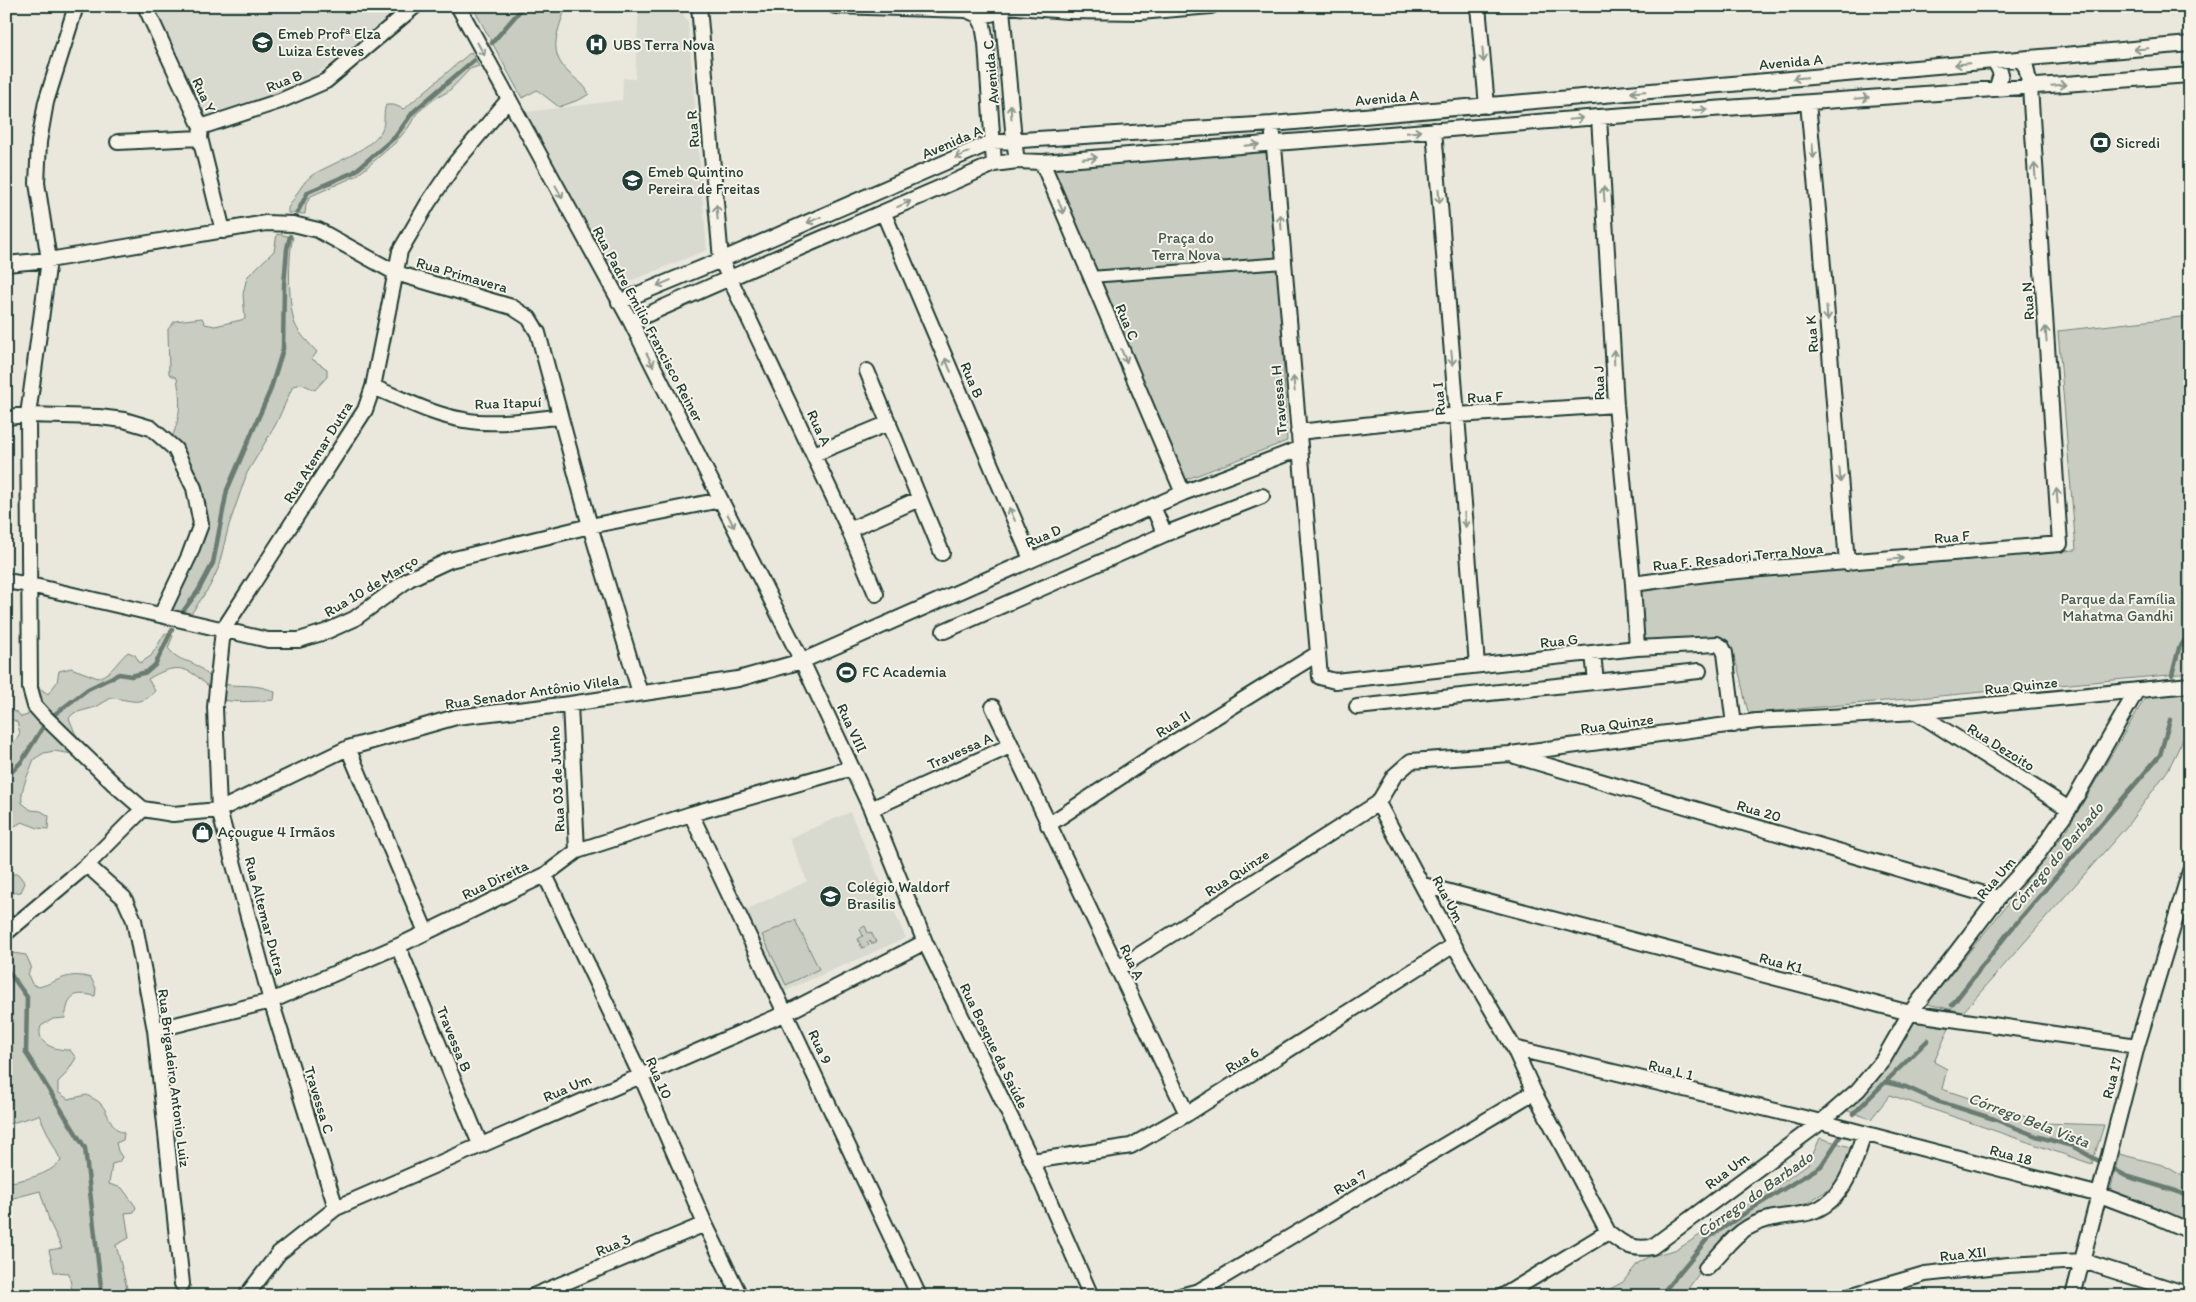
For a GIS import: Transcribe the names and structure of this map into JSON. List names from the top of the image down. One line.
{"streets":{"street":["Avenida A","Avenida C","Rua B","Rua Y","Rua R","Rua Primavera","Rua N","Rua C","Rua Padre Emilio Francisco Reiner","Rua K","Rua J","Rua F","Rua I","Travessa H","Rua Itapuí","Rua A","Rua Atemar Dutra","Rua D","Rua F. Resadori Terra Nova","Rua 10 de Março","Rua G","Rua Quinze","Rua Senador Antônio Vilela","Rua II","Rua VIII","Rua Dezoito","Travessa A","Rua 03 de Junho","Rua 20","Rua Um","Rua Direita","Rua Altemar Dutra","Rua K1","Travessa B","Rua Bosque da Saúde","Rua 9","Rua 6","Rua L 1","Rua Brigadeiro Antonio Luiz","Rua 10","Rua 17","Travessa C","Rua 18","Rua 7","Rua 3","Rua XII"]},"crossings":[["Avenida A","Avenida C"],["Avenida A","Rua R"],["Avenida A","Rua N"],["Avenida A","Rua Padre Emilio Francisco Reiner"],["Avenida A","Travessa H"],["Rua B","Rua Y"],["Rua B","Rua D"],["Rua Y","Rua Primavera"],["Rua R","Rua A"],["Rua Primavera","Rua Itapuí"],["Rua Primavera","Rua Atemar Dutra"],["Rua Primavera","Rua 10 de Março"],["Rua Primavera","Rua Senador Antônio Vilela"],["Rua N","Rua F"],["Rua C","Rua D"],["Rua Padre Emilio Francisco Reiner","Rua Atemar Dutra"],["Rua Padre Emilio Francisco Reiner","Rua D"],["Rua Padre Emilio Francisco Reiner","Rua 10 de Março"],["Rua Padre Emilio Francisco Reiner","Rua Senador Antônio Vilela"],["Rua Padre Emilio Francisco Reiner","Rua VIII"],["Rua K","Rua F"],["Rua K","Rua F. Resadori Terra Nova"],["Rua J","Rua F"],["Rua J","Rua F. Resadori Terra Nova"],["Rua J","Rua G"],["Rua F","Rua I"],["Rua F","Travessa H"],["Rua F","Rua F. Resadori Terra Nova"],["Rua I","Rua G"],["Travessa H","Rua D"],["Travessa H","Rua G"],["Travessa H","Rua II"],["Rua Itapuí","Rua Atemar Dutra"],["Rua A","Rua Quinze"],["Rua A","Rua II"],["Rua A","Travessa A"],["Rua A","Rua 6"],["Rua Atemar Dutra","Rua 10 de Março"],["Rua Atemar Dutra","Rua Senador Antônio Vilela"],["Rua Atemar Dutra","Rua Altemar Dutra"],["Rua D","Rua Senador Antônio Vilela"],["Rua D","Rua VIII"],["Rua G","Rua Quinze"],["Rua G","Rua II"],["Rua Quinze","Rua Dezoito"],["Rua Quinze","Rua 20"],["Rua Quinze","Rua Um"],["Rua Senador Antônio Vilela","Rua VIII"],["Rua Senador Antônio Vilela","Rua 03 de Junho"],["Rua Senador Antônio Vilela","Rua Altemar Dutra"],["Rua II","Travessa A"],["Rua VIII","Travessa A"],["Rua VIII","Rua Direita"],["Rua VIII","Rua Bosque da Saúde"],["Rua Dezoito","Rua Um"],["Travessa A","Rua Bosque da Saúde"],["Rua 03 de Junho","Rua Direita"],["Rua 20","Rua Um"],["Rua Um","Rua K1"],["Rua Um","Travessa B"],["Rua Um","Rua Bosque da Saúde"],["Rua Um","Rua 9"],["Rua Um","Rua 6"],["Rua Um","Rua L 1"],["Rua Um","Rua 10"],["Rua Um","Travessa C"],["Rua Um","Rua 18"],["Rua Um","Rua 7"],["Rua Direita","Rua Altemar Dutra"],["Rua Direita","Travessa B"],["Rua Direita","Rua 9"],["Rua Direita","Rua Brigadeiro Antonio Luiz"],["Rua Direita","Rua 10"],["Rua Direita","Travessa C"],["Rua Altemar Dutra","Travessa C"],["Rua K1","Rua 17"],["Rua Bosque da Saúde","Rua 6"],["Rua L 1","Rua 18"],["Rua 10","Rua 3"],["Rua 17","Rua 18"],["Rua 17","Rua XII"]],"one_way":["Rua R","Rua N","Rua C","Rua Padre Emilio Francisco Reiner","Rua K","Rua J","Rua F","Rua I","Travessa H"],"water":["Córrego do Barbado","Córrego Bela Vista"],"parks":["Praça do Terra Nova","Parque da Família Mahatma Gandhi"],"places":{"school or university":["Emeb Profª Elza Luiza Esteves","Emeb Quintino Pereira de Freitas","Colégio Waldorf Brasilis"],"hospital":["UBS Terra Nova"],"bank":["Sicredi"],"sports":["FC Academia"],"shop":["Açougue 4 Irmãos"]}}
